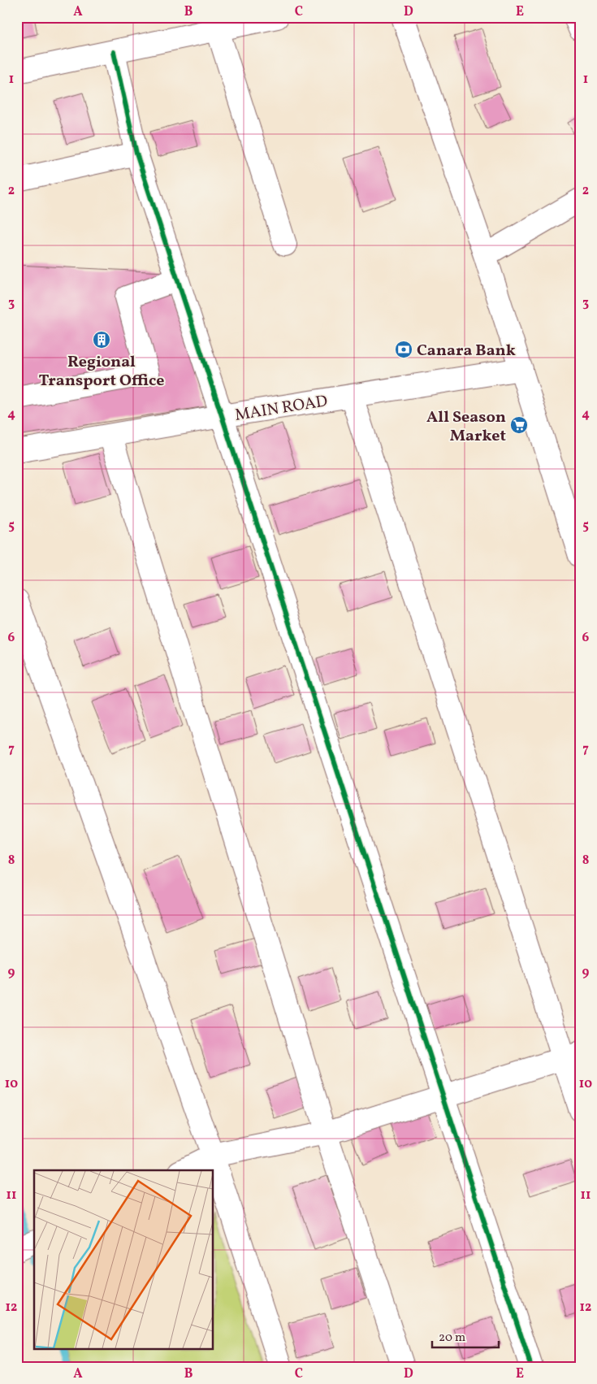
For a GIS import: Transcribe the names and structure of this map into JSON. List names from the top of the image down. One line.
{"streets":{"street":["MAIN ROAD"]},"places":{"building":["Regional Transport Office"],"bank":["Canara Bank"],"supermarket":["All Season Market"]},"scale_bar":"20 m","grid":{"columns":["A","B","C","D","E"],"rows":["1","2","3","4","5","6","7","8","9","10","11","12"]}}
